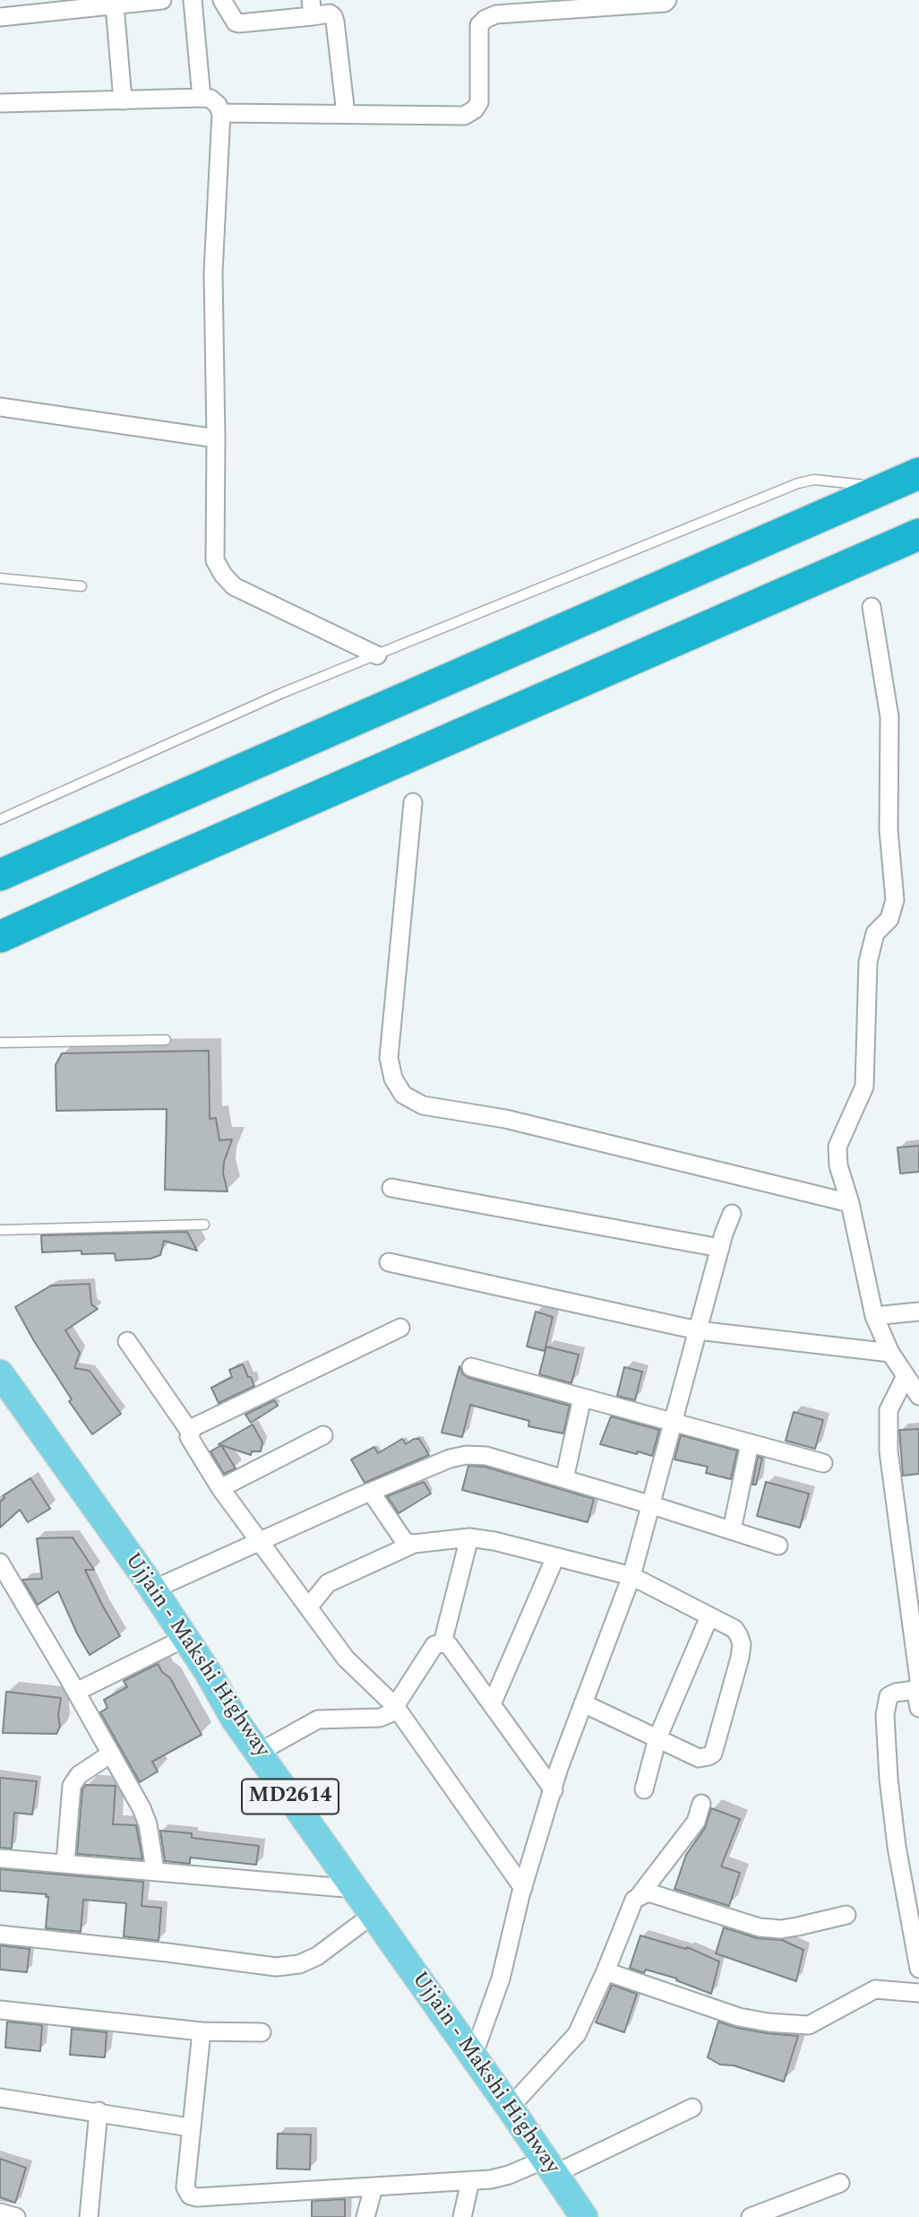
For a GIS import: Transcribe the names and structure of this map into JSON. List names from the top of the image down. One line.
{"streets":{"main road":["Ujjain - Makshi Highway","MD2614"]}}
